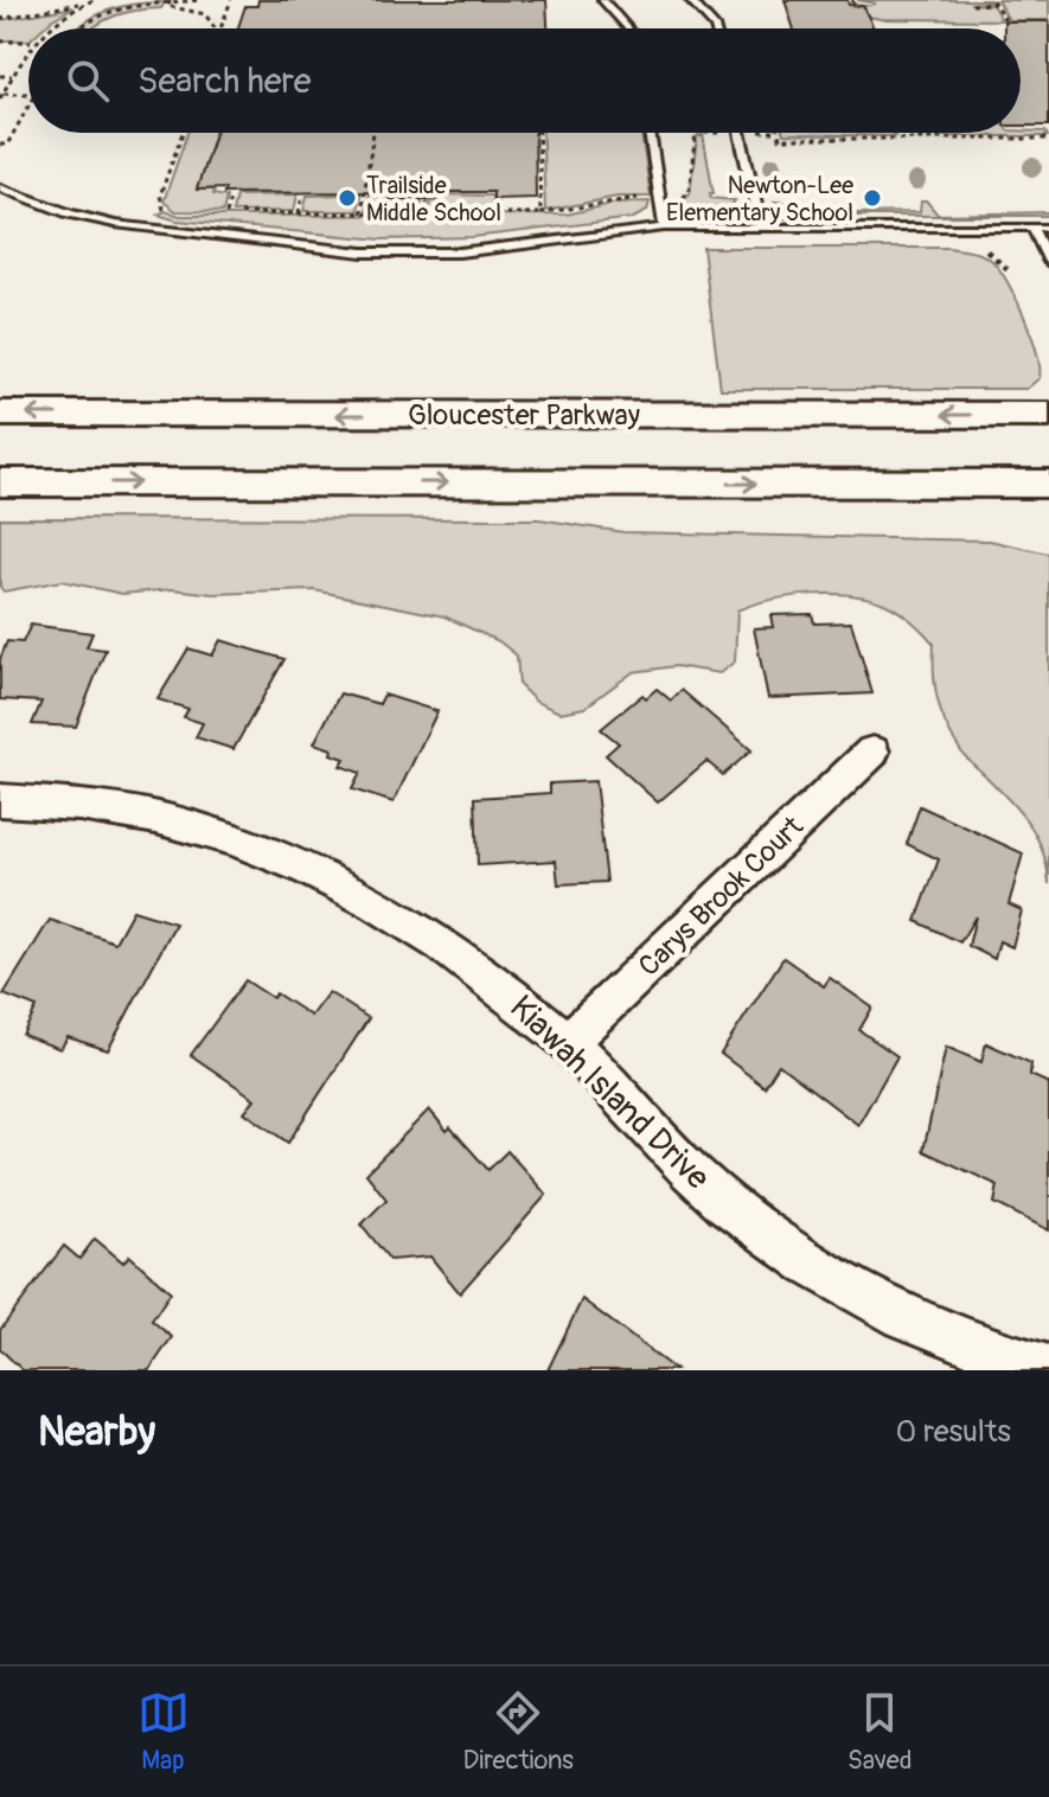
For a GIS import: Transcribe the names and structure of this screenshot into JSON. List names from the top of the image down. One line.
{"streets":{"main road":["Gloucester Parkway"],"street":["Carys Brook Court","Kiawah Island Drive"]},"crossings":[["Carys Brook Court","Kiawah Island Drive"]],"places":["Trailside Middle School","Newton-Lee Elementary School"],"page":{"search":"Search here","heading":["Nearby","0 results"],"nav":["Map","Directions","Saved"]}}
